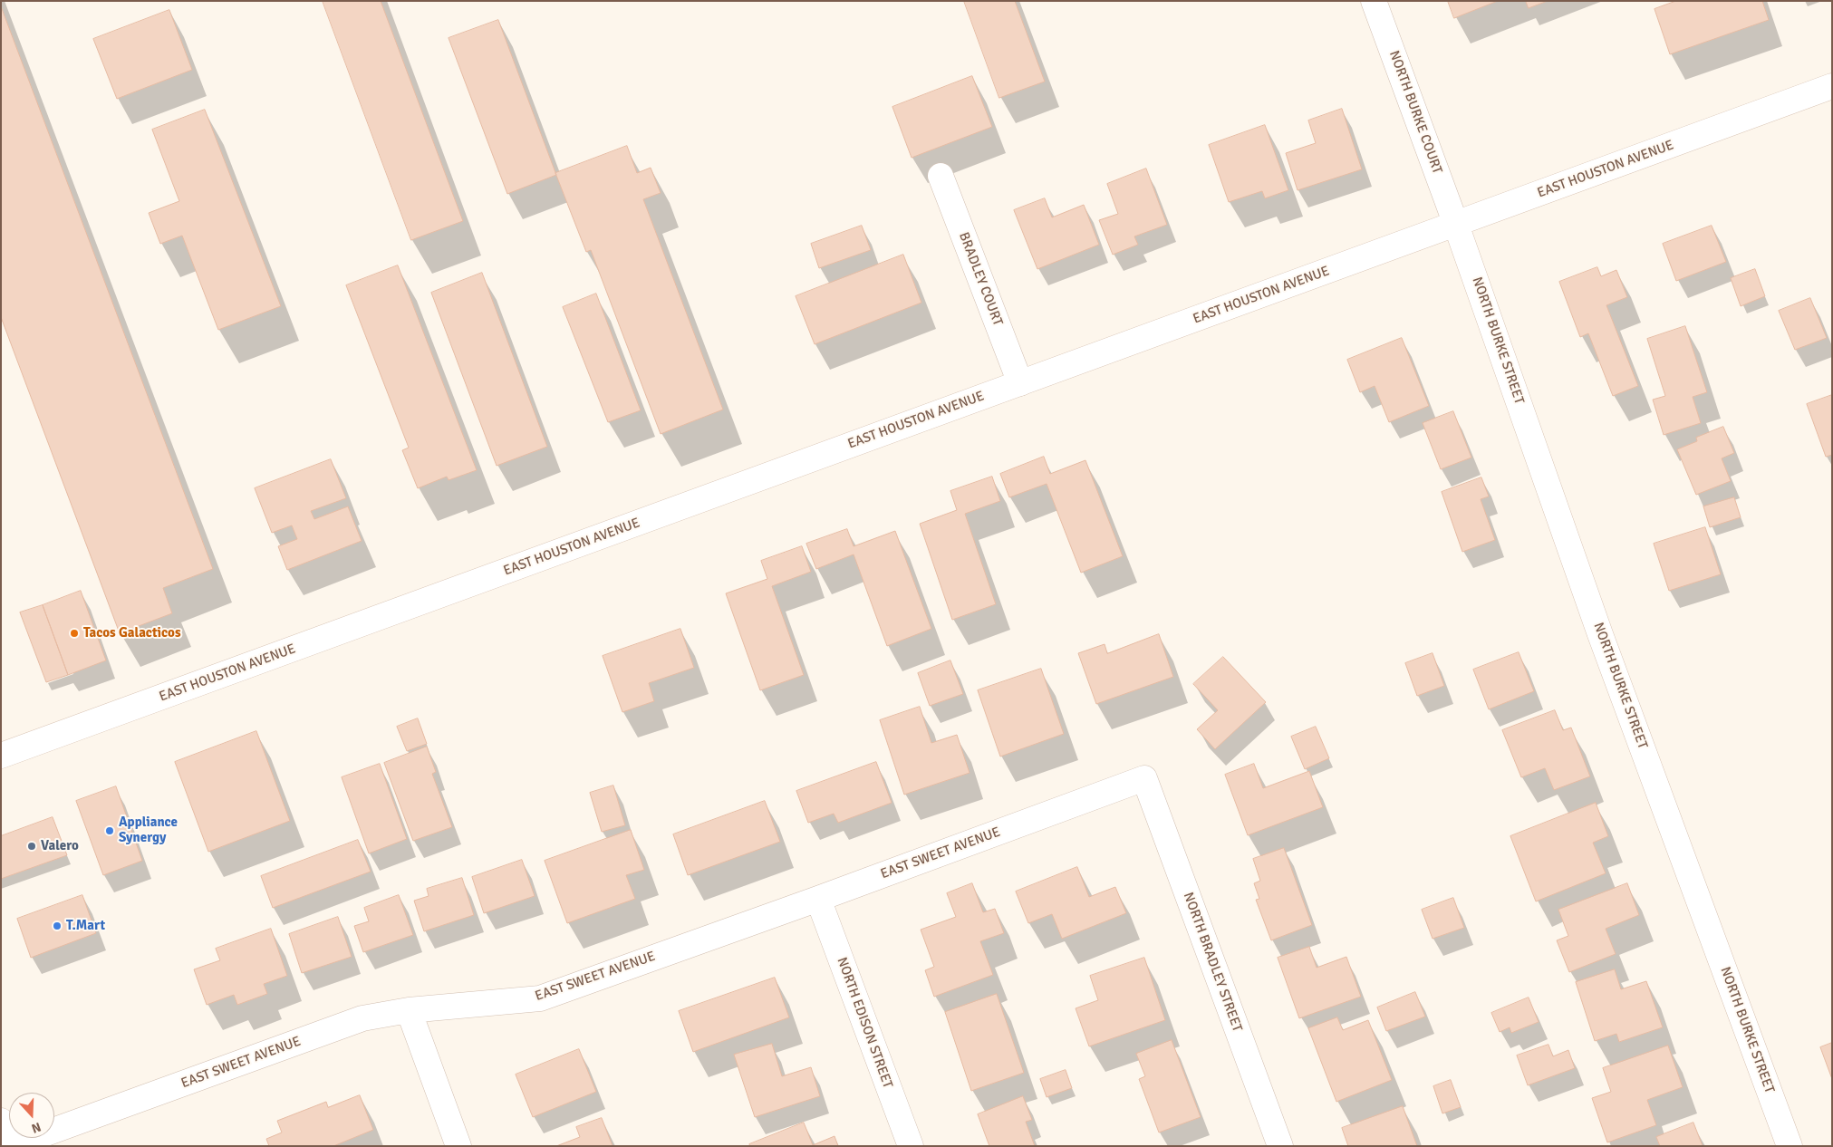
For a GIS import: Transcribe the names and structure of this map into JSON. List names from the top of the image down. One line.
{"streets":{"street":["NORTH BURKE COURT","EAST HOUSTON AVENUE","BRADLEY COURT","NORTH BURKE STREET","EAST SWEET AVENUE","NORTH BRADLEY STREET","NORTH EDISON STREET"]},"crossings":[["NORTH BURKE COURT","EAST HOUSTON AVENUE"],["NORTH BURKE COURT","NORTH BURKE STREET"],["EAST HOUSTON AVENUE","BRADLEY COURT"],["EAST HOUSTON AVENUE","NORTH BURKE STREET"],["EAST SWEET AVENUE","NORTH BRADLEY STREET"],["EAST SWEET AVENUE","NORTH EDISON STREET"]],"places":["Tacos Galacticos","Appliance Synergy","Valero","T.Mart"],"north":"bottom"}
